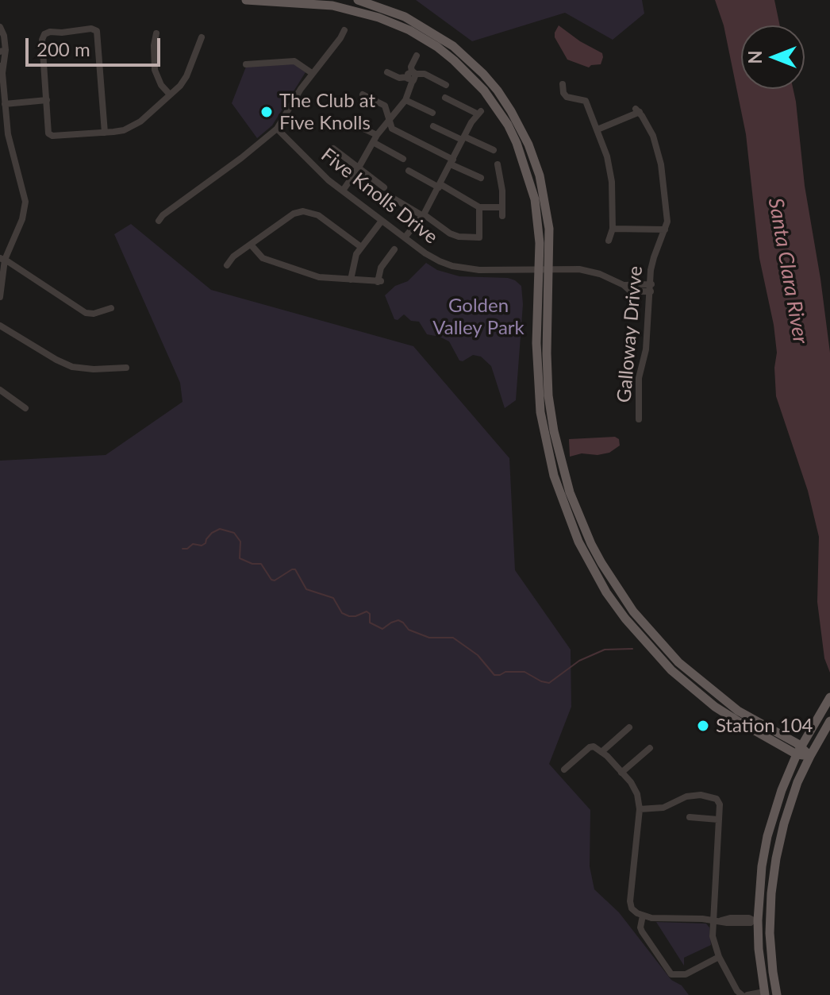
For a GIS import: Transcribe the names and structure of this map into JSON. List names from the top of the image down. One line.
{"streets":{"street":["Five Knolls Drive","Galloway Drivve"]},"crossings":[["Five Knolls Drive","Galloway Drivve"]],"water":["Santa Clara River"],"parks":["Golden Valley Park"],"places":["The Club at Five Knolls","Station 104"],"scale_bar":"200 m","north":"left"}
